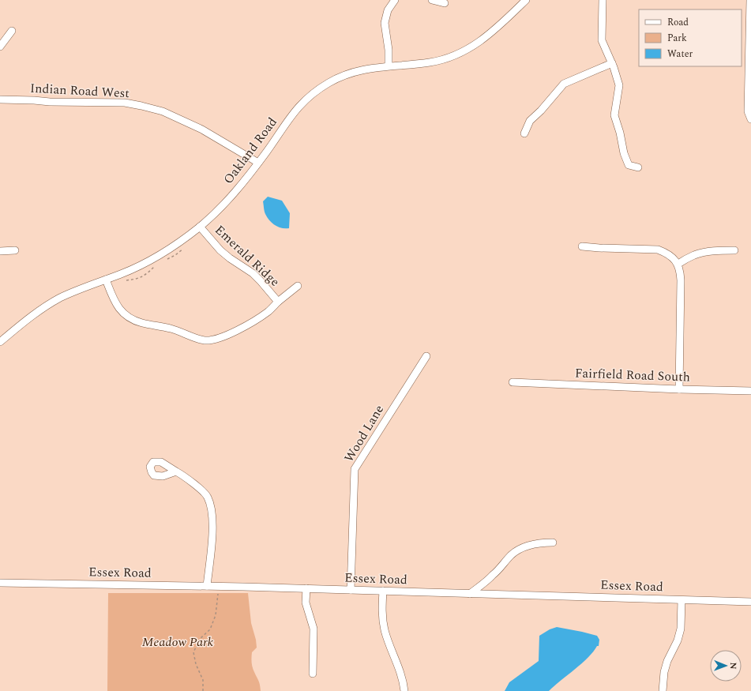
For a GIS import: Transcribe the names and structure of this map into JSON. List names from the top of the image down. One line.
{"streets":{"street":["Indian Road West","Oakland Road","Emerald Ridge","Fairfield Road South","Wood Lane","Essex Road"]},"crossings":[["Indian Road West","Oakland Road"],["Oakland Road","Emerald Ridge"],["Wood Lane","Essex Road"]],"parks":["Meadow Park"],"legend":["Road","Park","Water"],"north":"right"}
